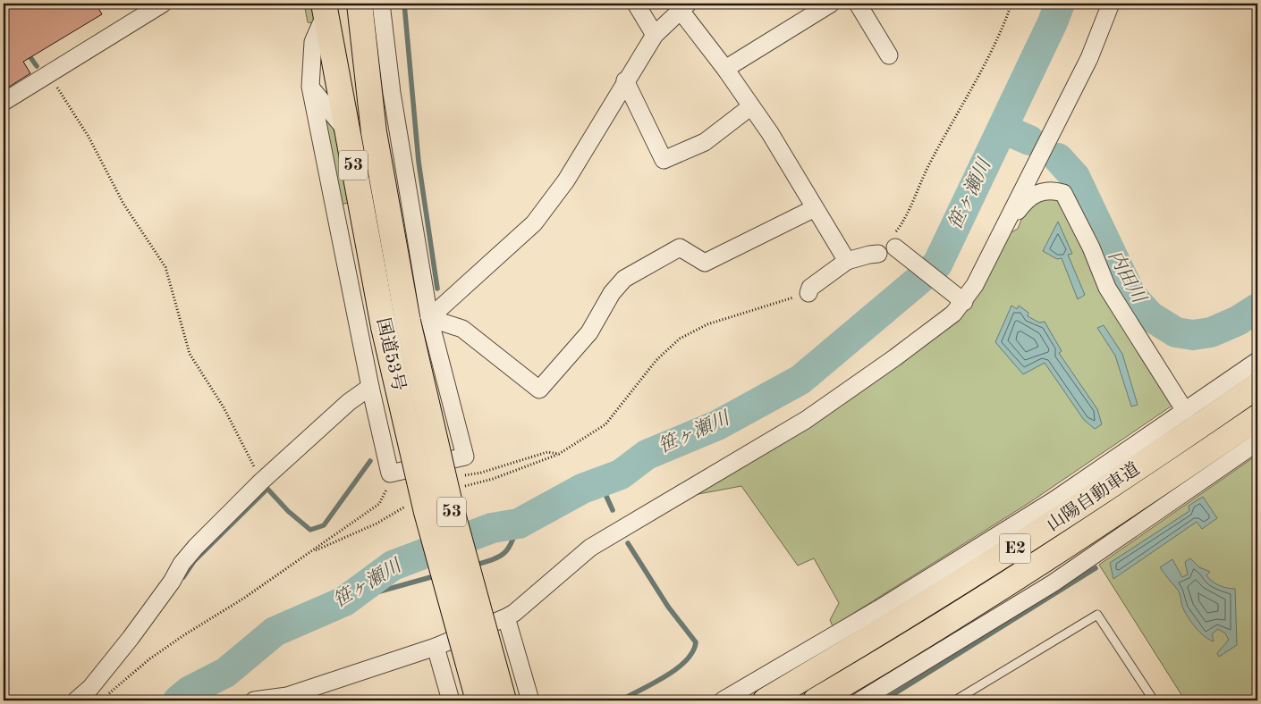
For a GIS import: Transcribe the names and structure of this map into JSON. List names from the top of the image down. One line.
{"streets":{"highway":["53","国道53号","山陽自動車道","E2"]},"water":["笹ヶ瀬川","内田川"]}
